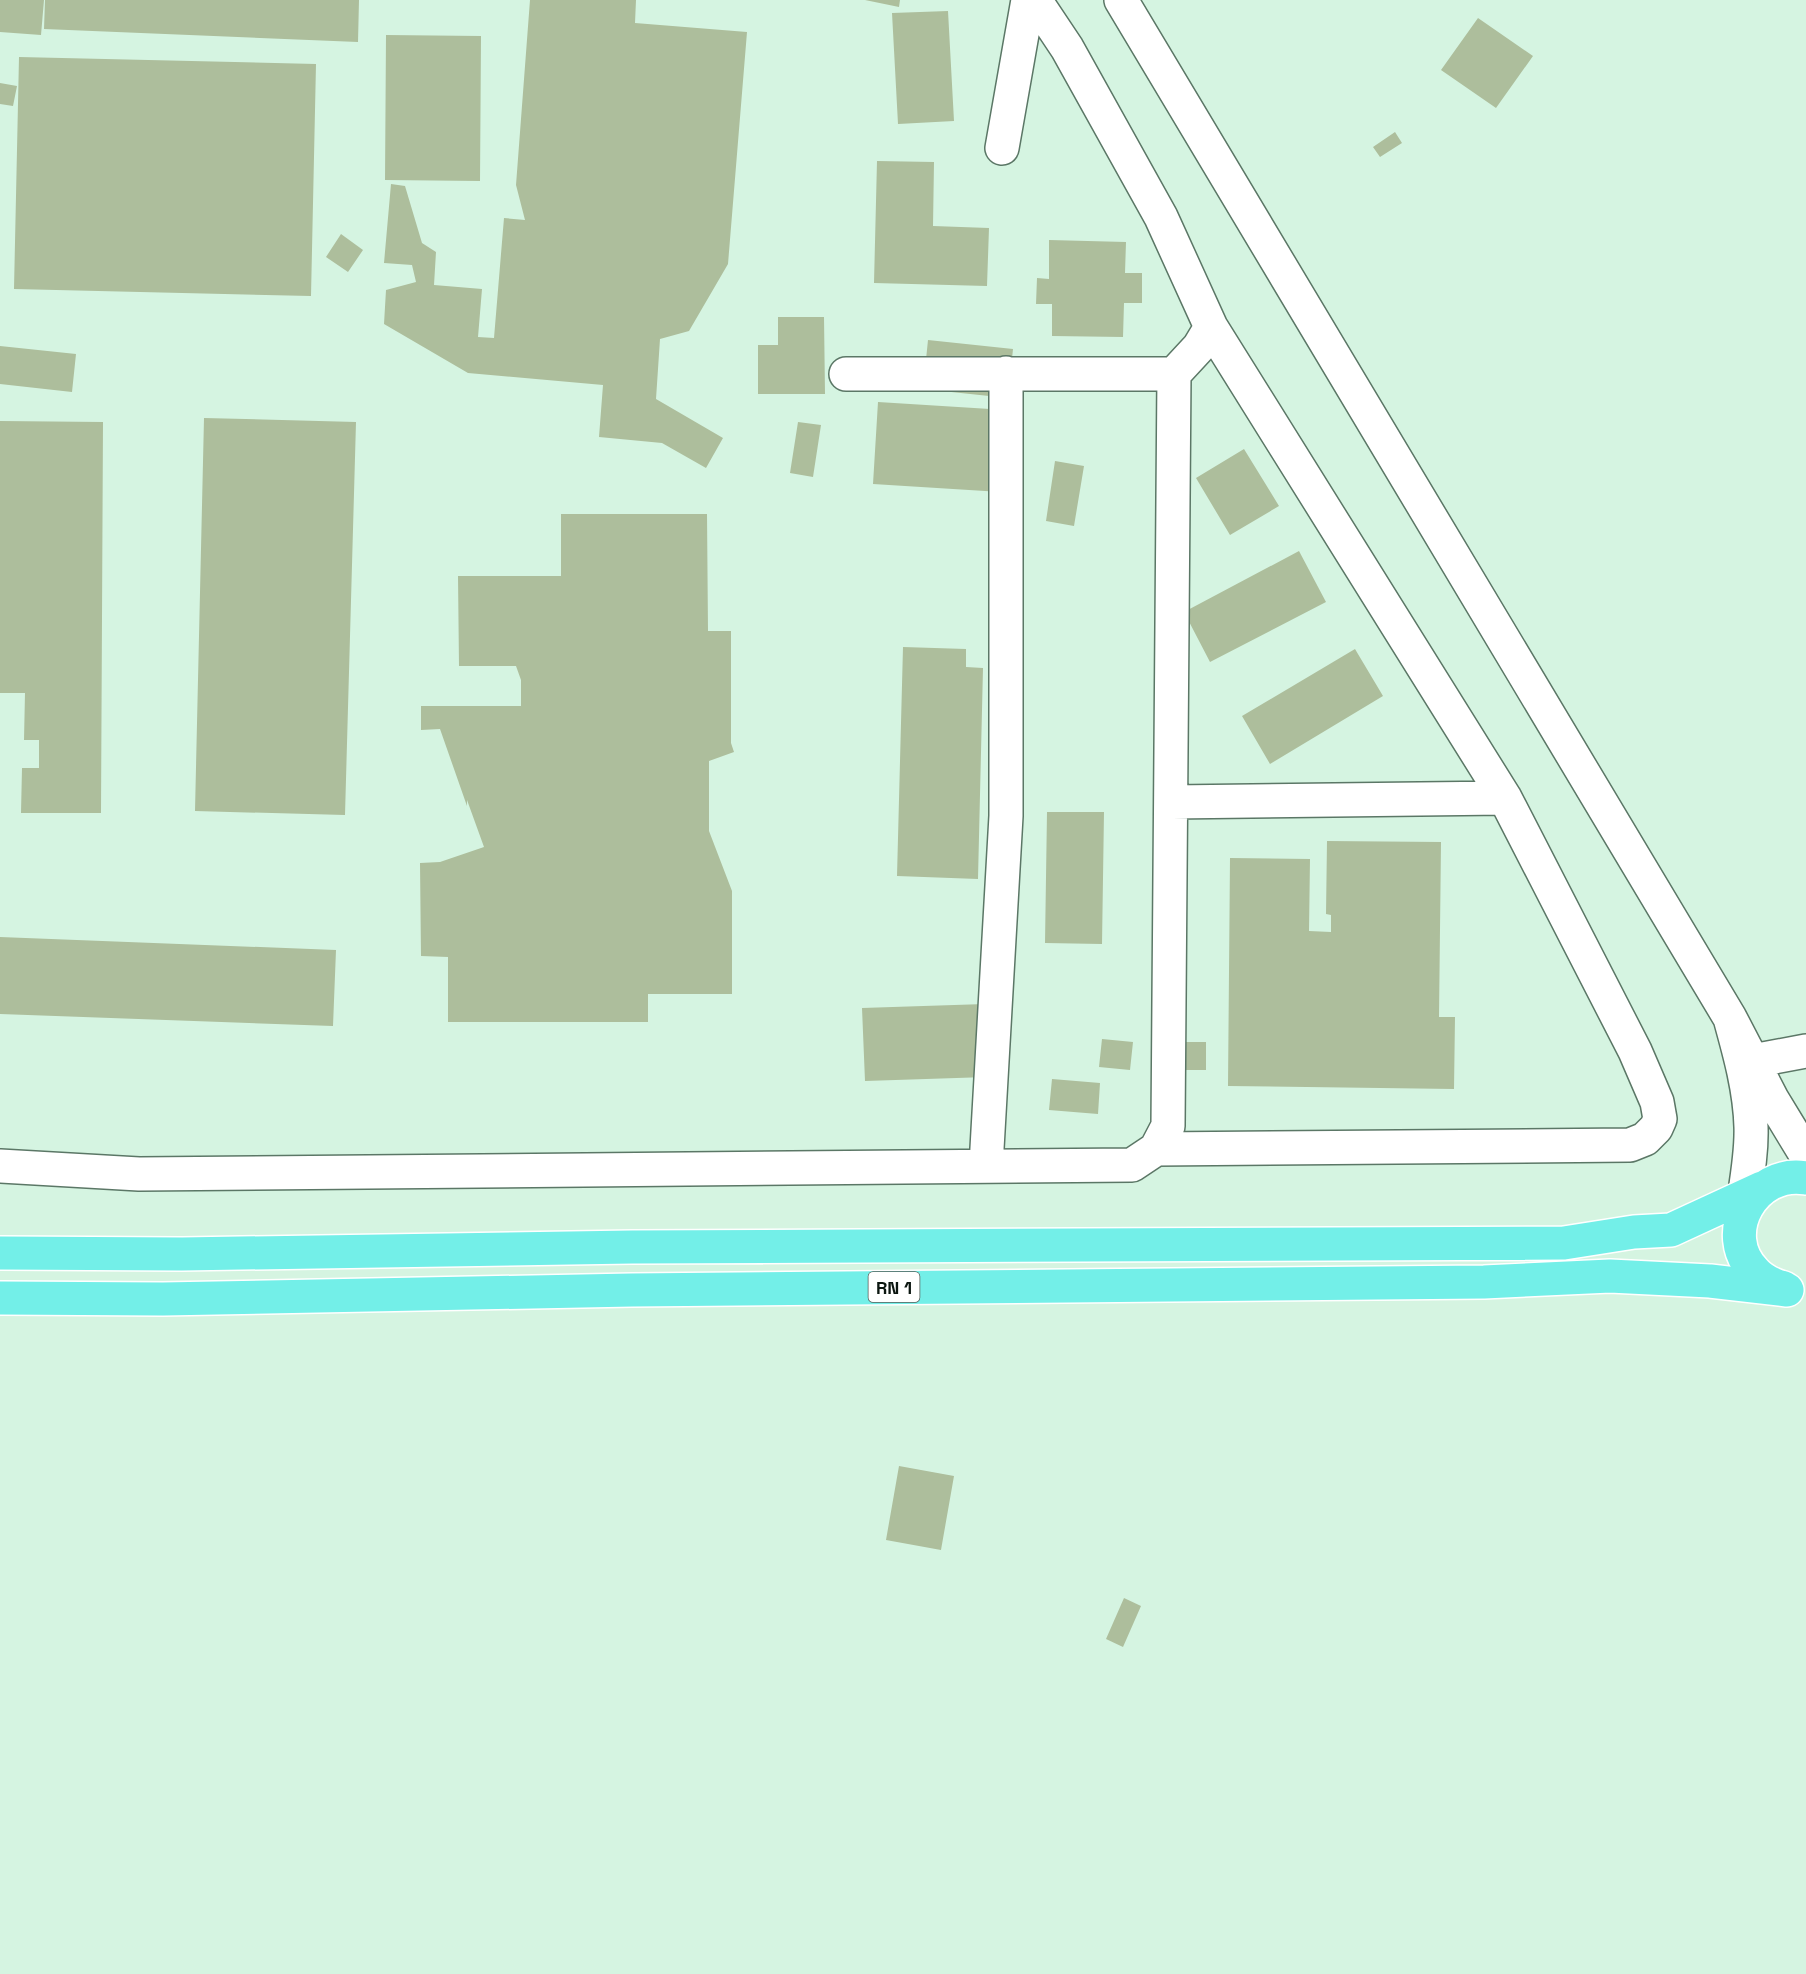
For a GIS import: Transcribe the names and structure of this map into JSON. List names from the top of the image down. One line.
{"streets":{"main road":["RN 1"]}}
